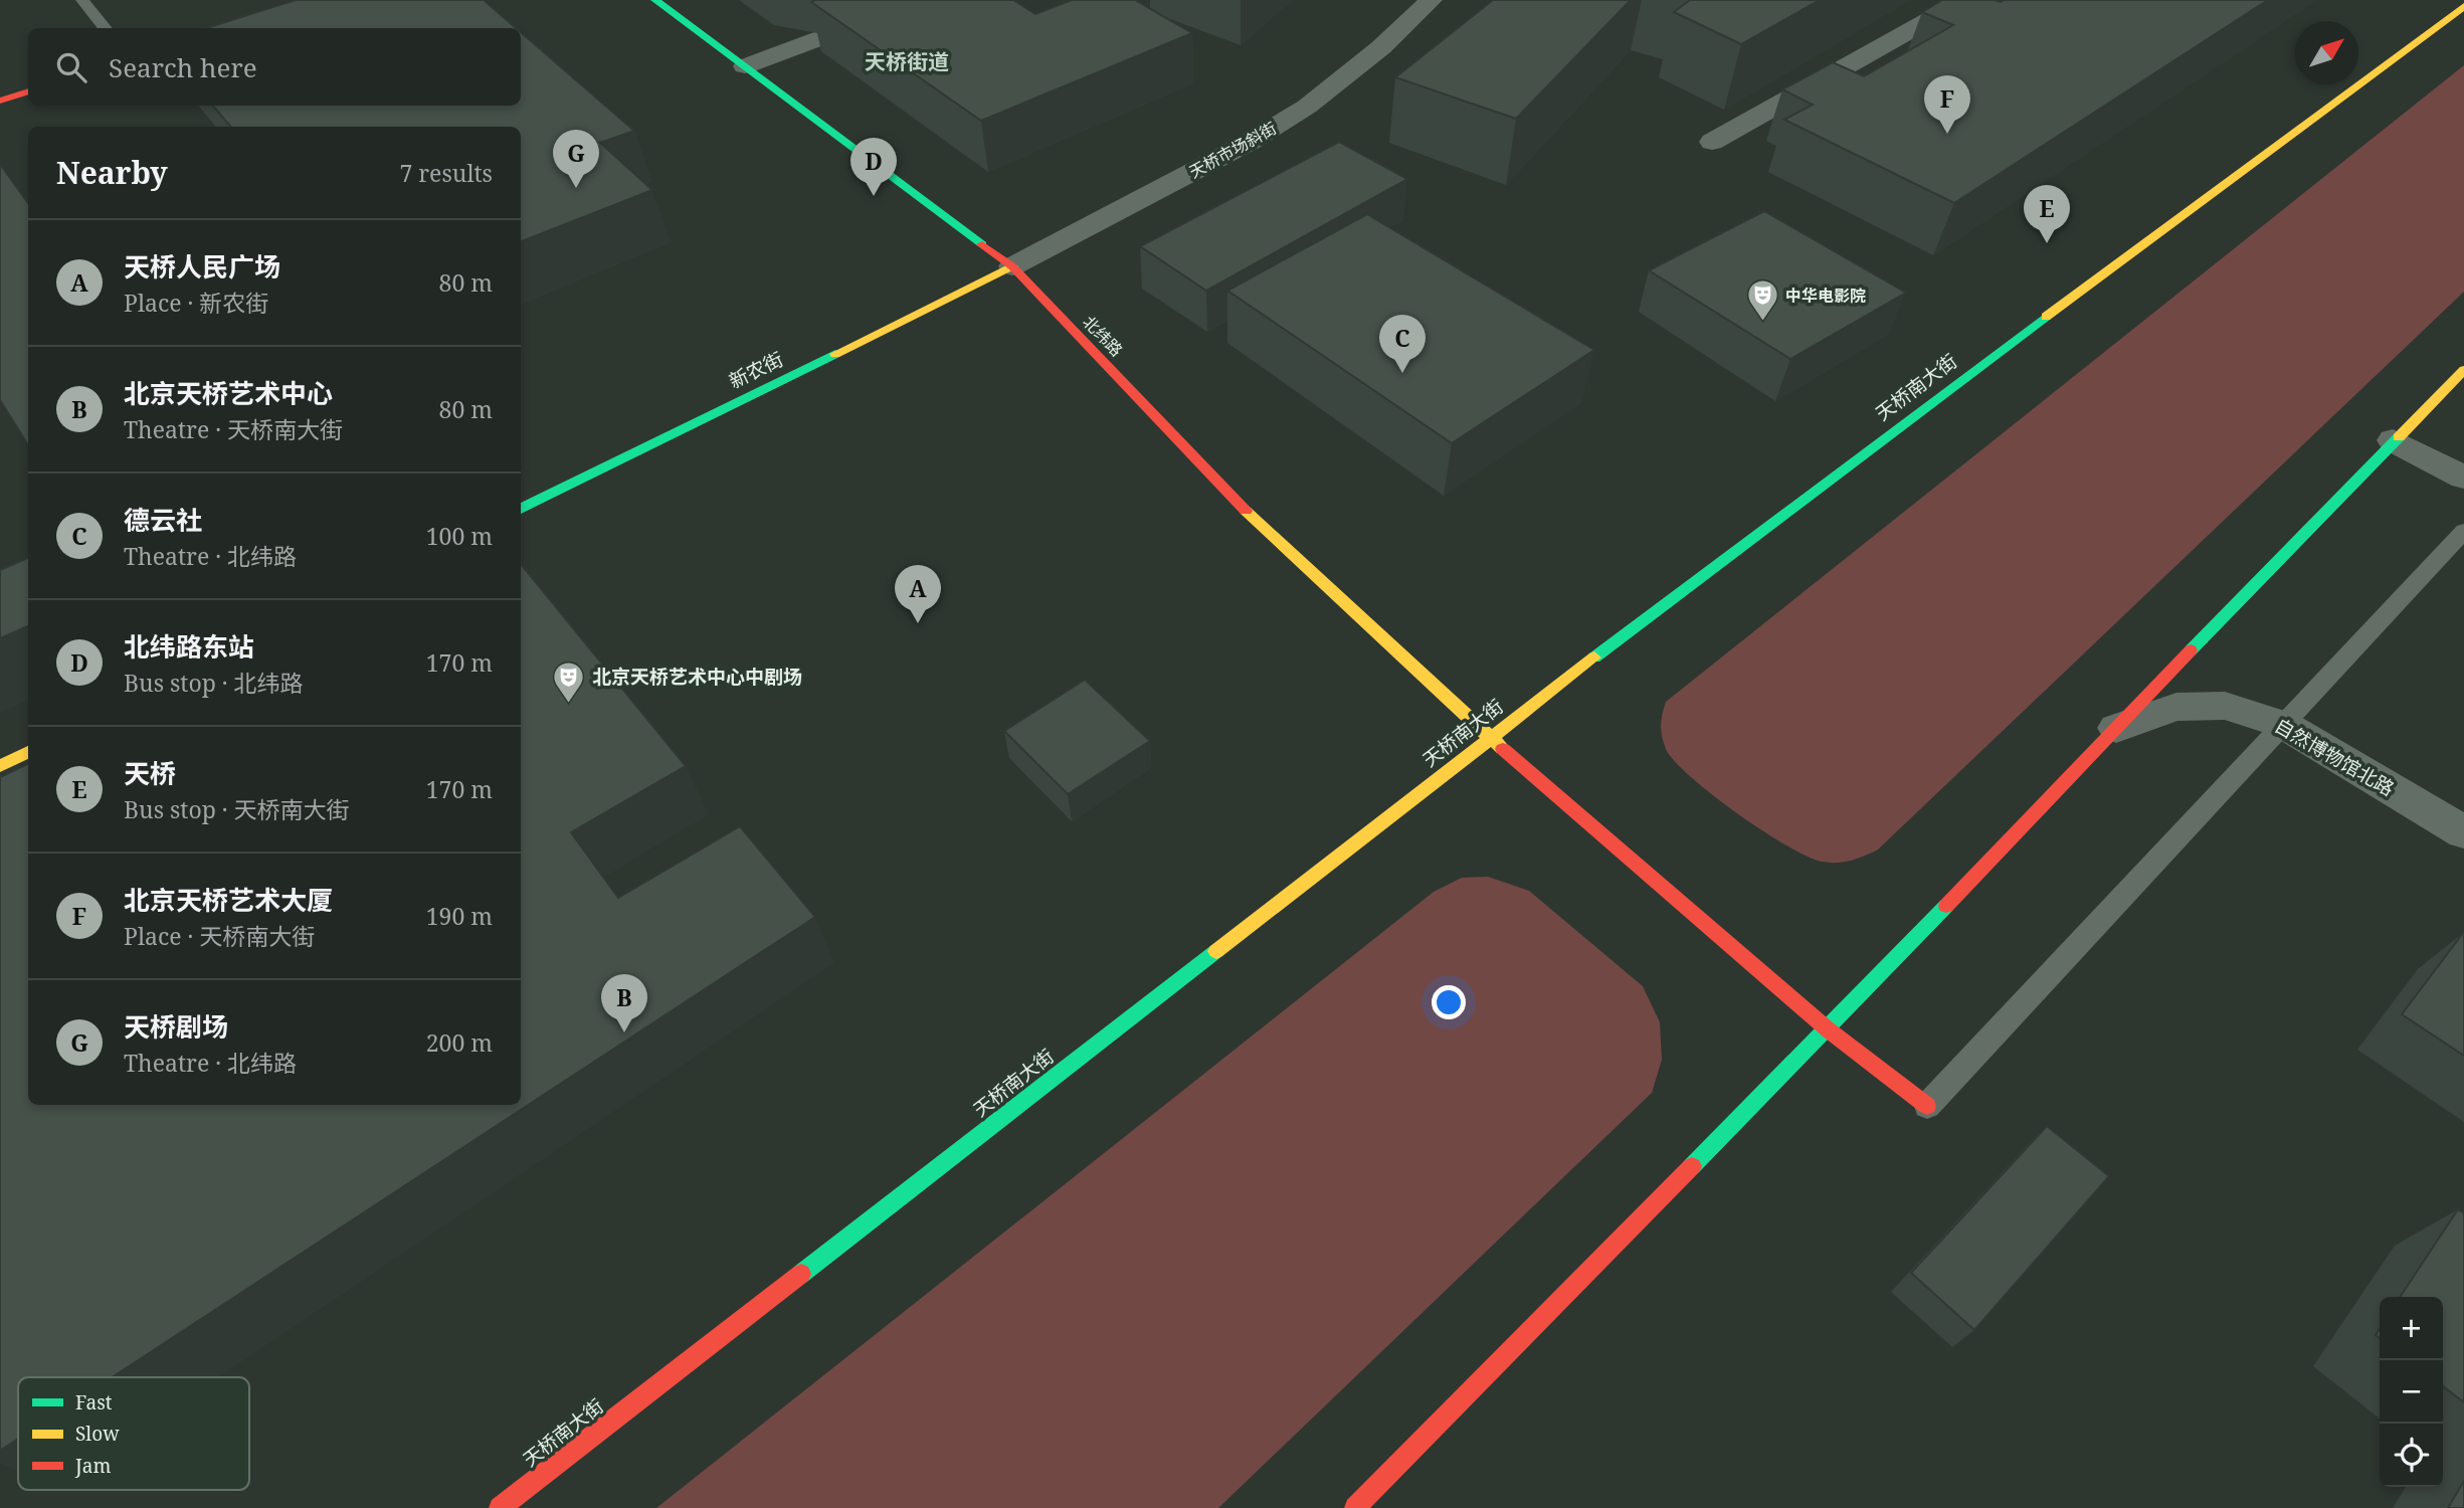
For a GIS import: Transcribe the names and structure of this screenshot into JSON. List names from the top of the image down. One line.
{"streets":{"main road":["北纬路","新农街","天桥南大街"],"street":["天桥市场斜街","自然博物馆北路"]},"crossings":[["天桥市场斜街","北纬路"],["天桥市场斜街","新农街"],["北纬路","新农街"],["北纬路","天桥南大街"]],"districts":["天桥街道"],"places":{"theatre":["中华电影院","北京天桥艺术中心中剧场"]},"legend":["Fast","Slow","Jam"],"north":"top right","page":{"search":"Search here","pins":["F","G","D","E","C","A","B"],"heading":["Nearby","7 results"],"list":[{"mark":"A","name":"天桥人民广场","note":"Place · 新农街","value":"80 m"},{"mark":"B","name":"北京天桥艺术中心","note":"Theatre · 天桥南大街","value":"80 m"},{"mark":"C","name":"德云社","note":"Theatre · 北纬路","value":"100 m"},{"mark":"D","name":"北纬路东站","note":"Bus stop · 北纬路","value":"170 m"},{"mark":"E","name":"天桥","note":"Bus stop · 天桥南大街","value":"170 m"},{"mark":"F","name":"北京天桥艺术大厦","note":"Place · 天桥南大街","value":"190 m"},{"mark":"G","name":"天桥剧场","note":"Theatre · 北纬路","value":"200 m"}],"map_buttons":["+","−"]}}
